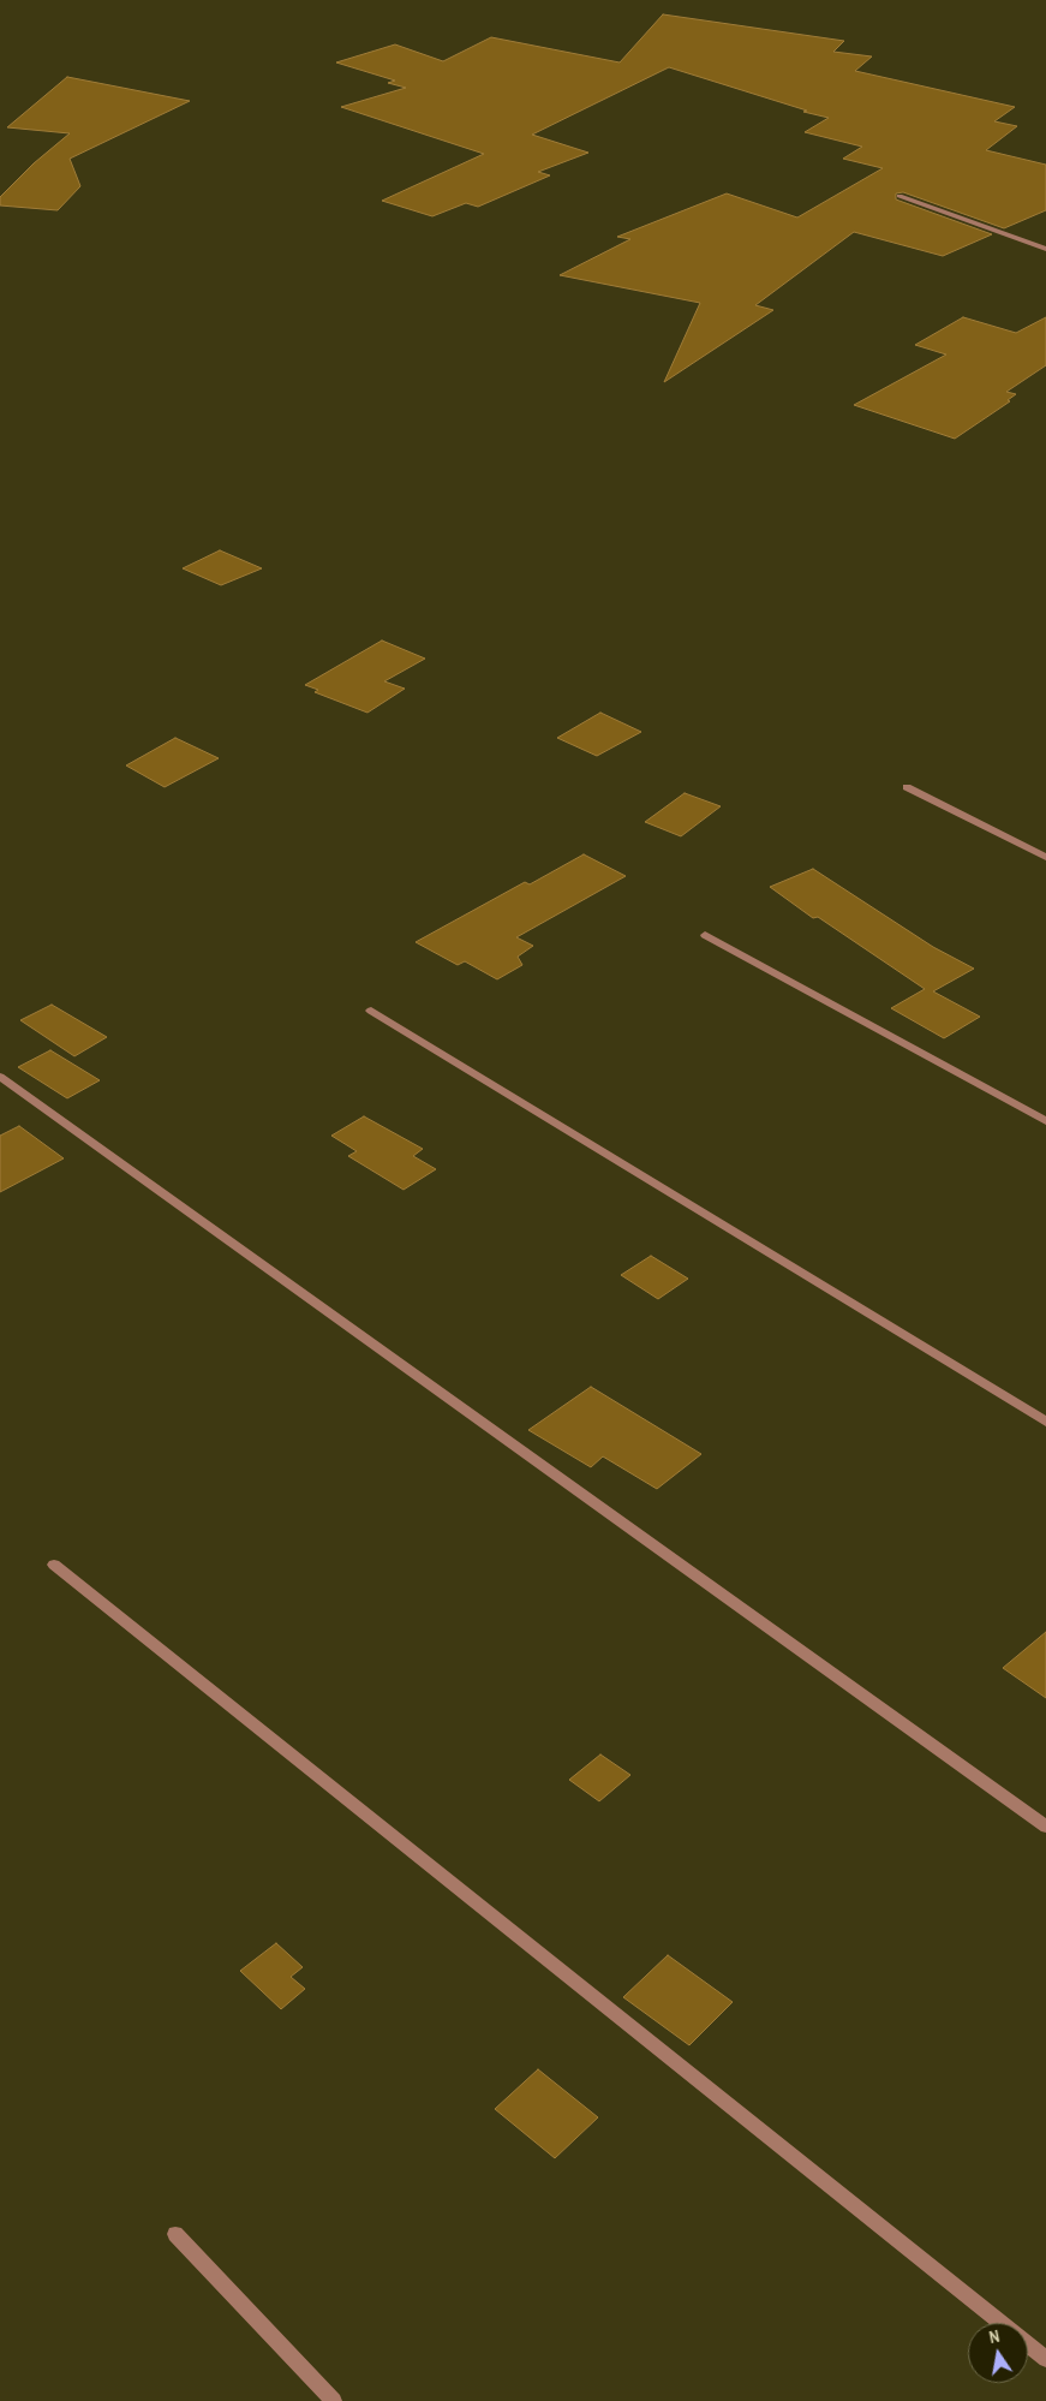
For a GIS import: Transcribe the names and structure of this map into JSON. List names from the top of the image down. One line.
{"north":"top"}
